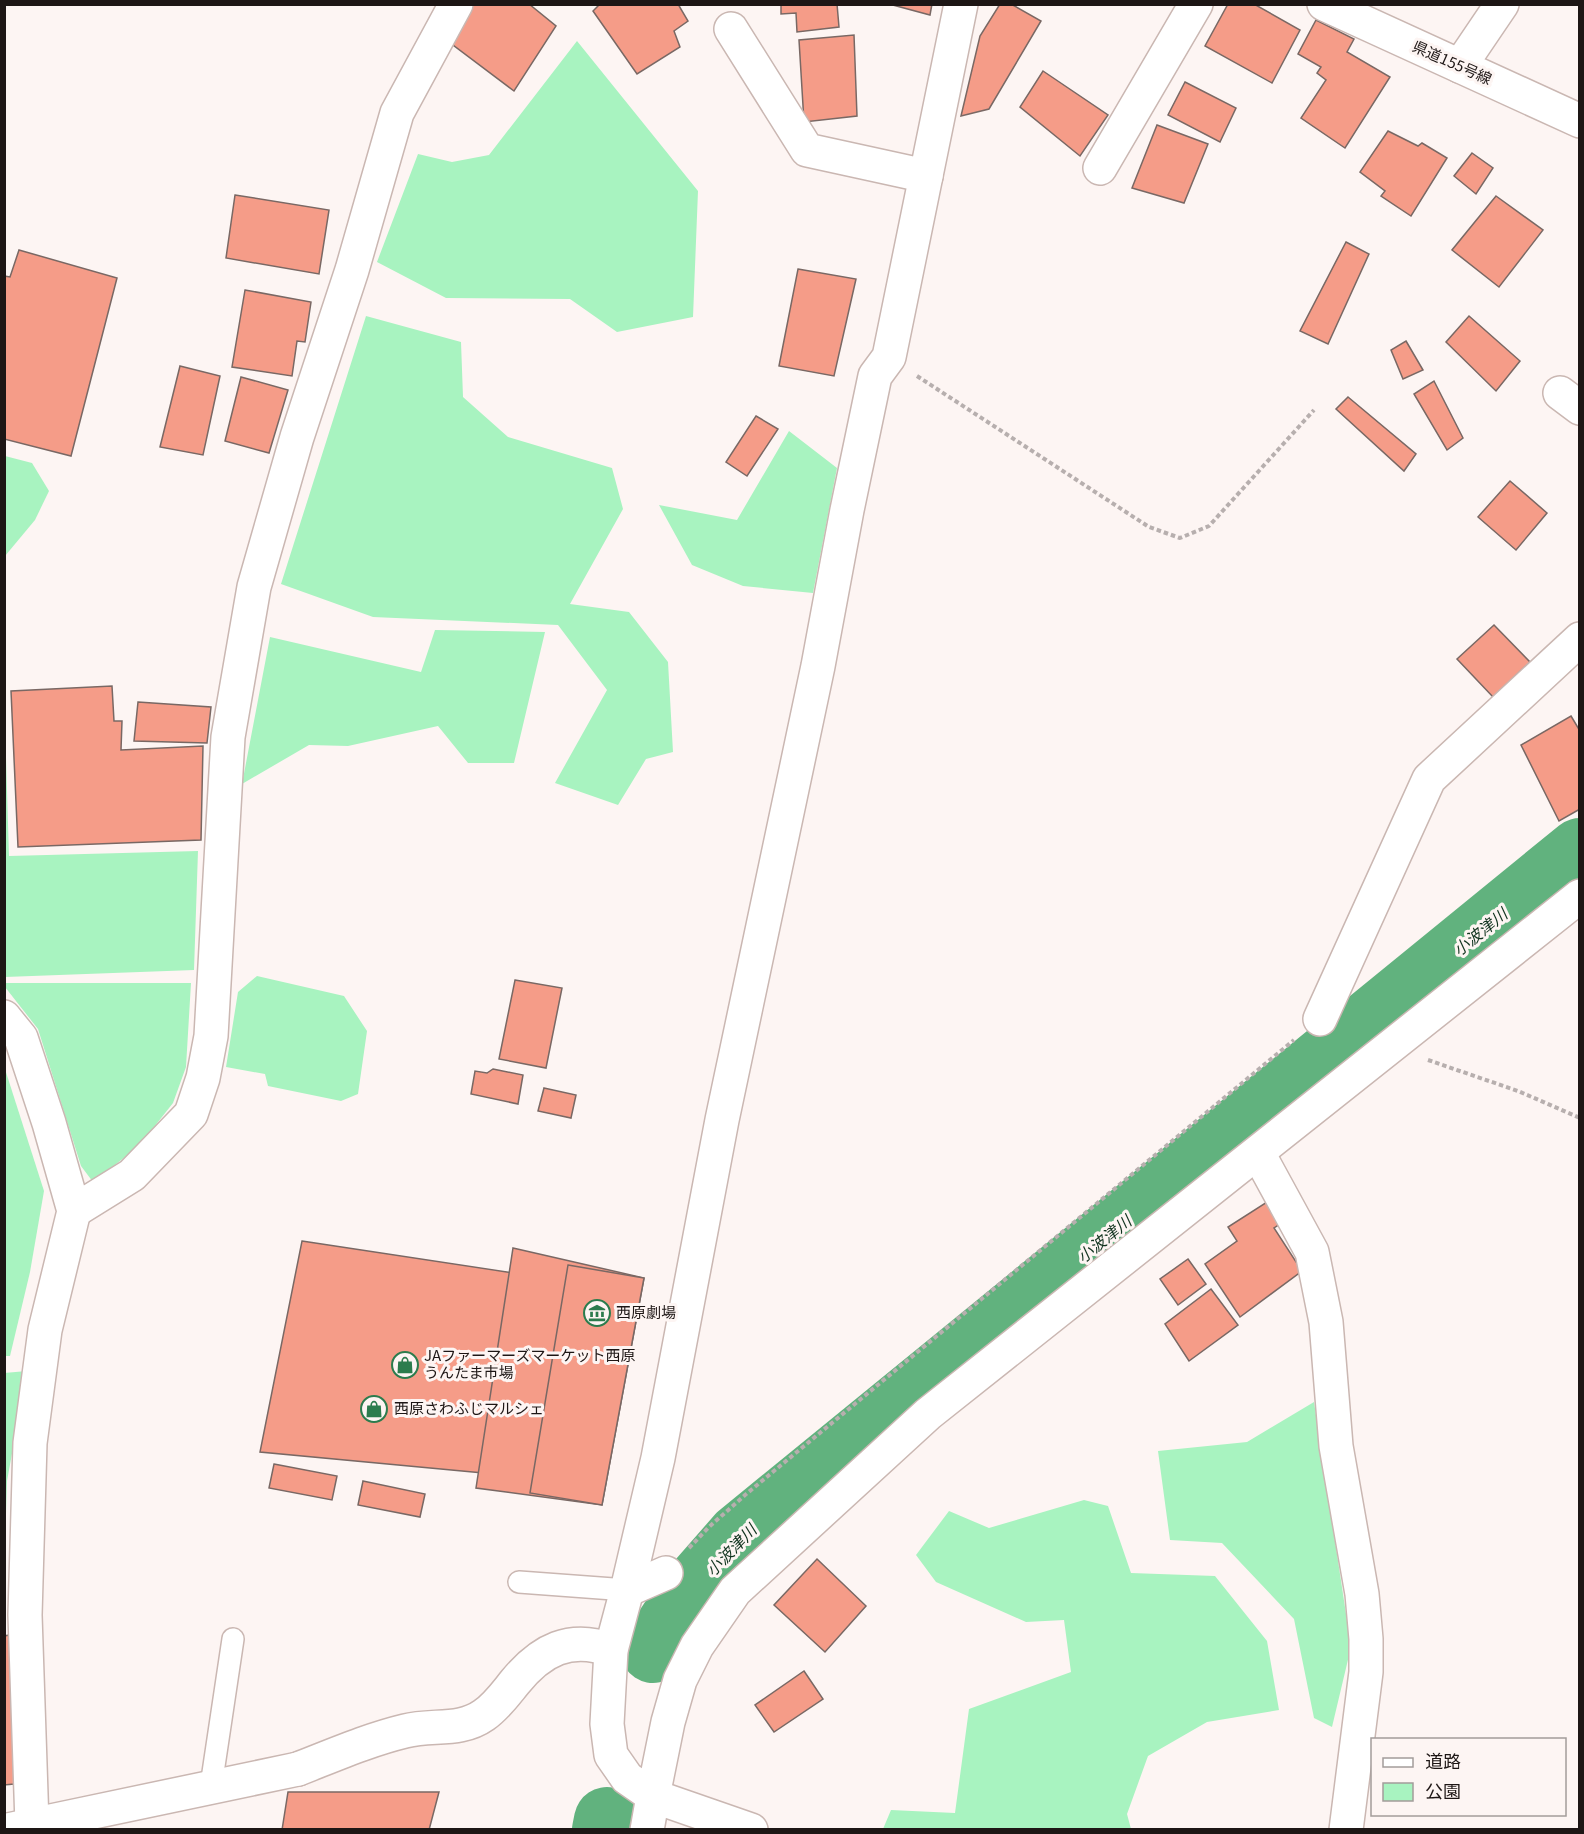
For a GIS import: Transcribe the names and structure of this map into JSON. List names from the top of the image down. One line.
{"streets":{"street":["県道155号線"]},"water":["小波津川"],"places":{"museum":["西原劇場"],"shop":["JAファーマーズマーケット西原 うんたま市場","西原さわふじマルシェ"]},"legend":["道路","公園"]}
